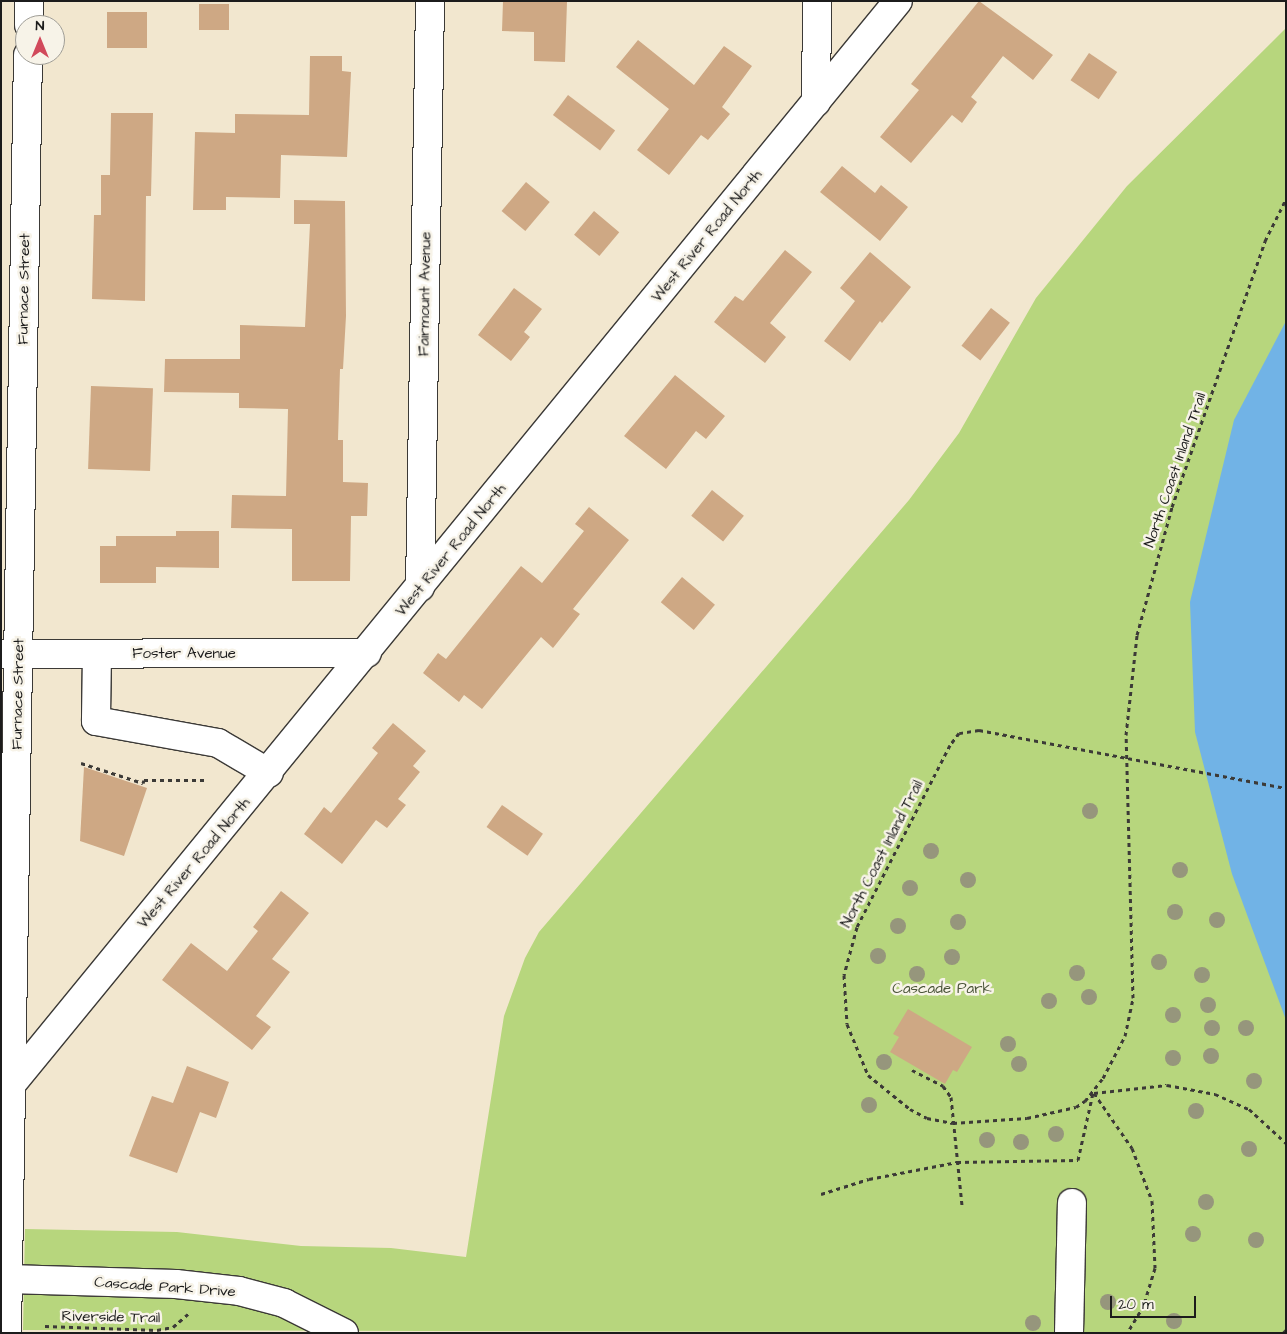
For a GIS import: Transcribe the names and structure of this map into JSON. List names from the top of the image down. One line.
{"streets":{"street":["West River Road North","Furnace Street","Fairmount Avenue","Foster Avenue","Cascade Park Drive"],"path":["North Coast Inland Trail","Riverside Trail"]},"crossings":[["West River Road North","Furnace Street"],["West River Road North","Fairmount Avenue"],["West River Road North","Foster Avenue"],["Furnace Street","Foster Avenue"],["Furnace Street","Cascade Park Drive"]],"parks":["Cascade Park"],"scale_bar":"20 m","north":"top"}
